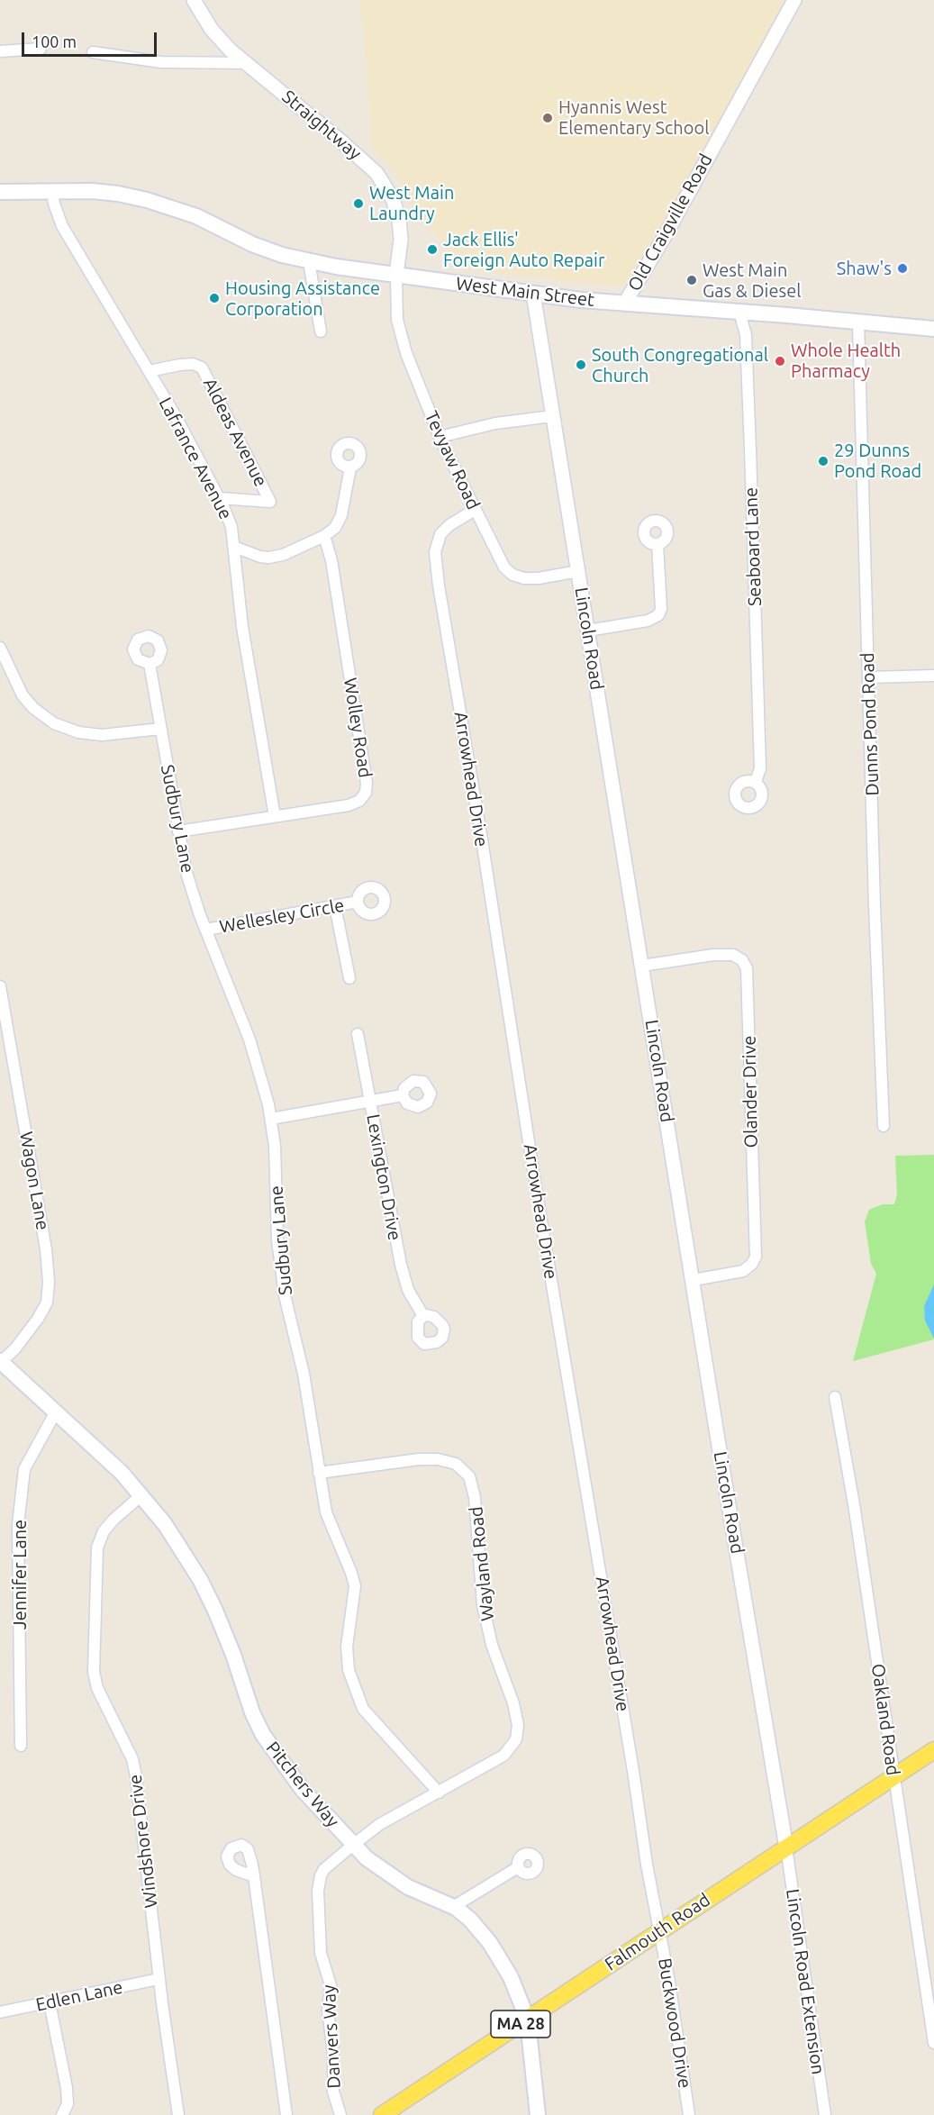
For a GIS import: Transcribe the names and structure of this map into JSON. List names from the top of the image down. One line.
{"streets":{"main road":["West Main Street","Pitchers Way","Falmouth Road","MA 28"],"street":["Straightway","Old Craigville Road","Aldeas Avenue","Lafrance Avenue","Tevyaw Road","Seaboard Lane","Lincoln Road","Dunns Pond Road","Wolley Road","Arrowhead Drive","Sudbury Lane","Wellesley Circle","Olander Drive","Lexington Drive","Wagon Lane","Wayland Road","Jennifer Lane","Oakland Road","Windshore Drive","Lincoln Road Extension","Edlen Lane","Buckwood Drive","Danvers Way"]},"crossings":[["Straightway","West Main Street"],["Straightway","Tevyaw Road"],["Old Craigville Road","West Main Street"],["West Main Street","Lafrance Avenue"],["West Main Street","Tevyaw Road"],["West Main Street","Seaboard Lane"],["West Main Street","Lincoln Road"],["West Main Street","Dunns Pond Road"],["Aldeas Avenue","Lafrance Avenue"],["Lafrance Avenue","Wolley Road"],["Tevyaw Road","Lincoln Road"],["Tevyaw Road","Arrowhead Drive"],["Lincoln Road","Olander Drive"],["Lincoln Road","Falmouth Road"],["Lincoln Road","Lincoln Road Extension"],["Wolley Road","Sudbury Lane"],["Arrowhead Drive","Falmouth Road"],["Arrowhead Drive","Buckwood Drive"],["Sudbury Lane","Wellesley Circle"],["Sudbury Lane","Wayland Road"],["Wagon Lane","Pitchers Way"],["Wayland Road","Pitchers Way"],["Wayland Road","Danvers Way"],["Jennifer Lane","Pitchers Way"],["Oakland Road","Falmouth Road"],["Pitchers Way","Windshore Drive"],["Pitchers Way","Falmouth Road"],["Pitchers Way","Danvers Way"],["Windshore Drive","Edlen Lane"],["Falmouth Road","Lincoln Road Extension"],["Falmouth Road","Buckwood Drive"]],"places":["Hyannis West Elementary School","West Main Laundry","Jack Ellis' Foreign Auto Repair","Shaw's","West Main Gas & Diesel","Housing Assistance Corporation","Whole Health Pharmacy","South Congregational Church","29 Dunns Pond Road"],"scale_bar":"100 m"}
